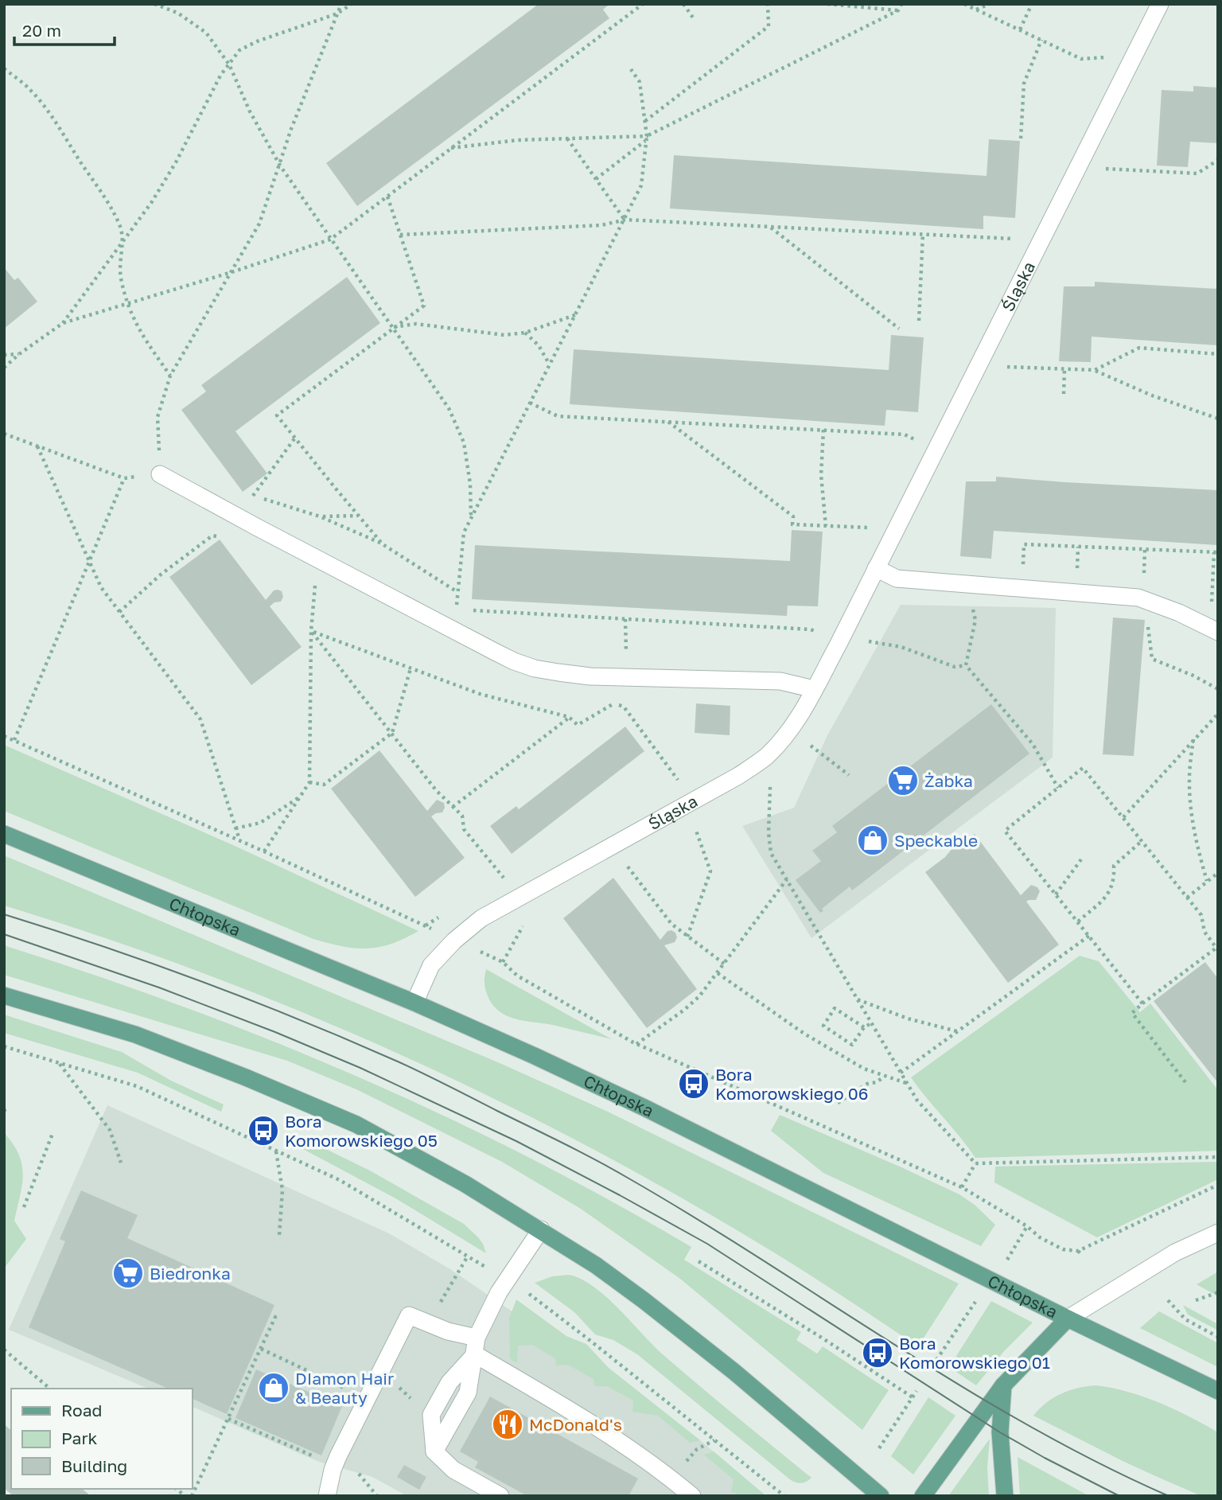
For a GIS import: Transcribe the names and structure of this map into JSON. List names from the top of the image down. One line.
{"streets":{"main road":["Chłopska"],"street":["Śląska"]},"crossings":[["Śląska","Chłopska"]],"places":{"supermarket":["Żabka","Biedronka"],"shop":["Speckable","DIamon Hair & Beauty"],"bus stop":["Bora Komorowskiego 06","Bora Komorowskiego 05","Bora Komorowskiego 01"],"restaurant":["McDonald's"]},"legend":["Road","Park","Building"],"scale_bar":"20 m"}
